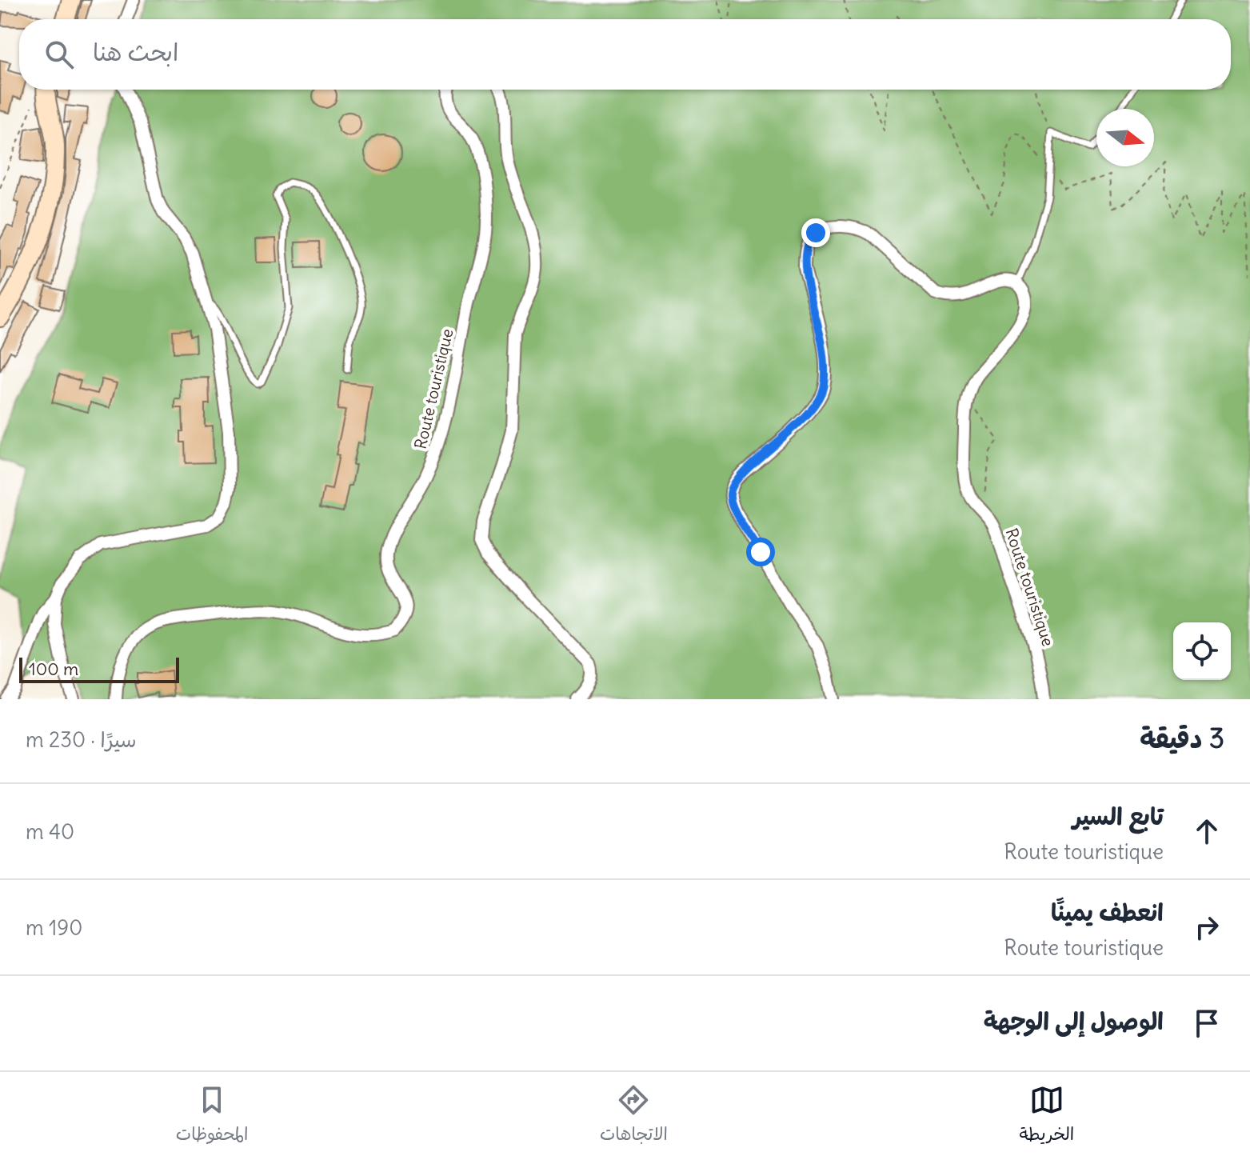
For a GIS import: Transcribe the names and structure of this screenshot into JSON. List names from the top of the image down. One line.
{"streets":{"street":["Route touristique"]},"scale_bar":"100 m","north":"right","page":{"search":"ابحث هنا","scale":"100 m","heading":["3 دقيقة","سيرًا · 230 m"],"list":[["تابع السير","Route touristique","40 m"],["انعطف يمينًا","Route touristique","190 m"],"الوصول إلى الوجهة"],"nav":["الخريطة","الاتجاهات","المحفوظات"]}}
